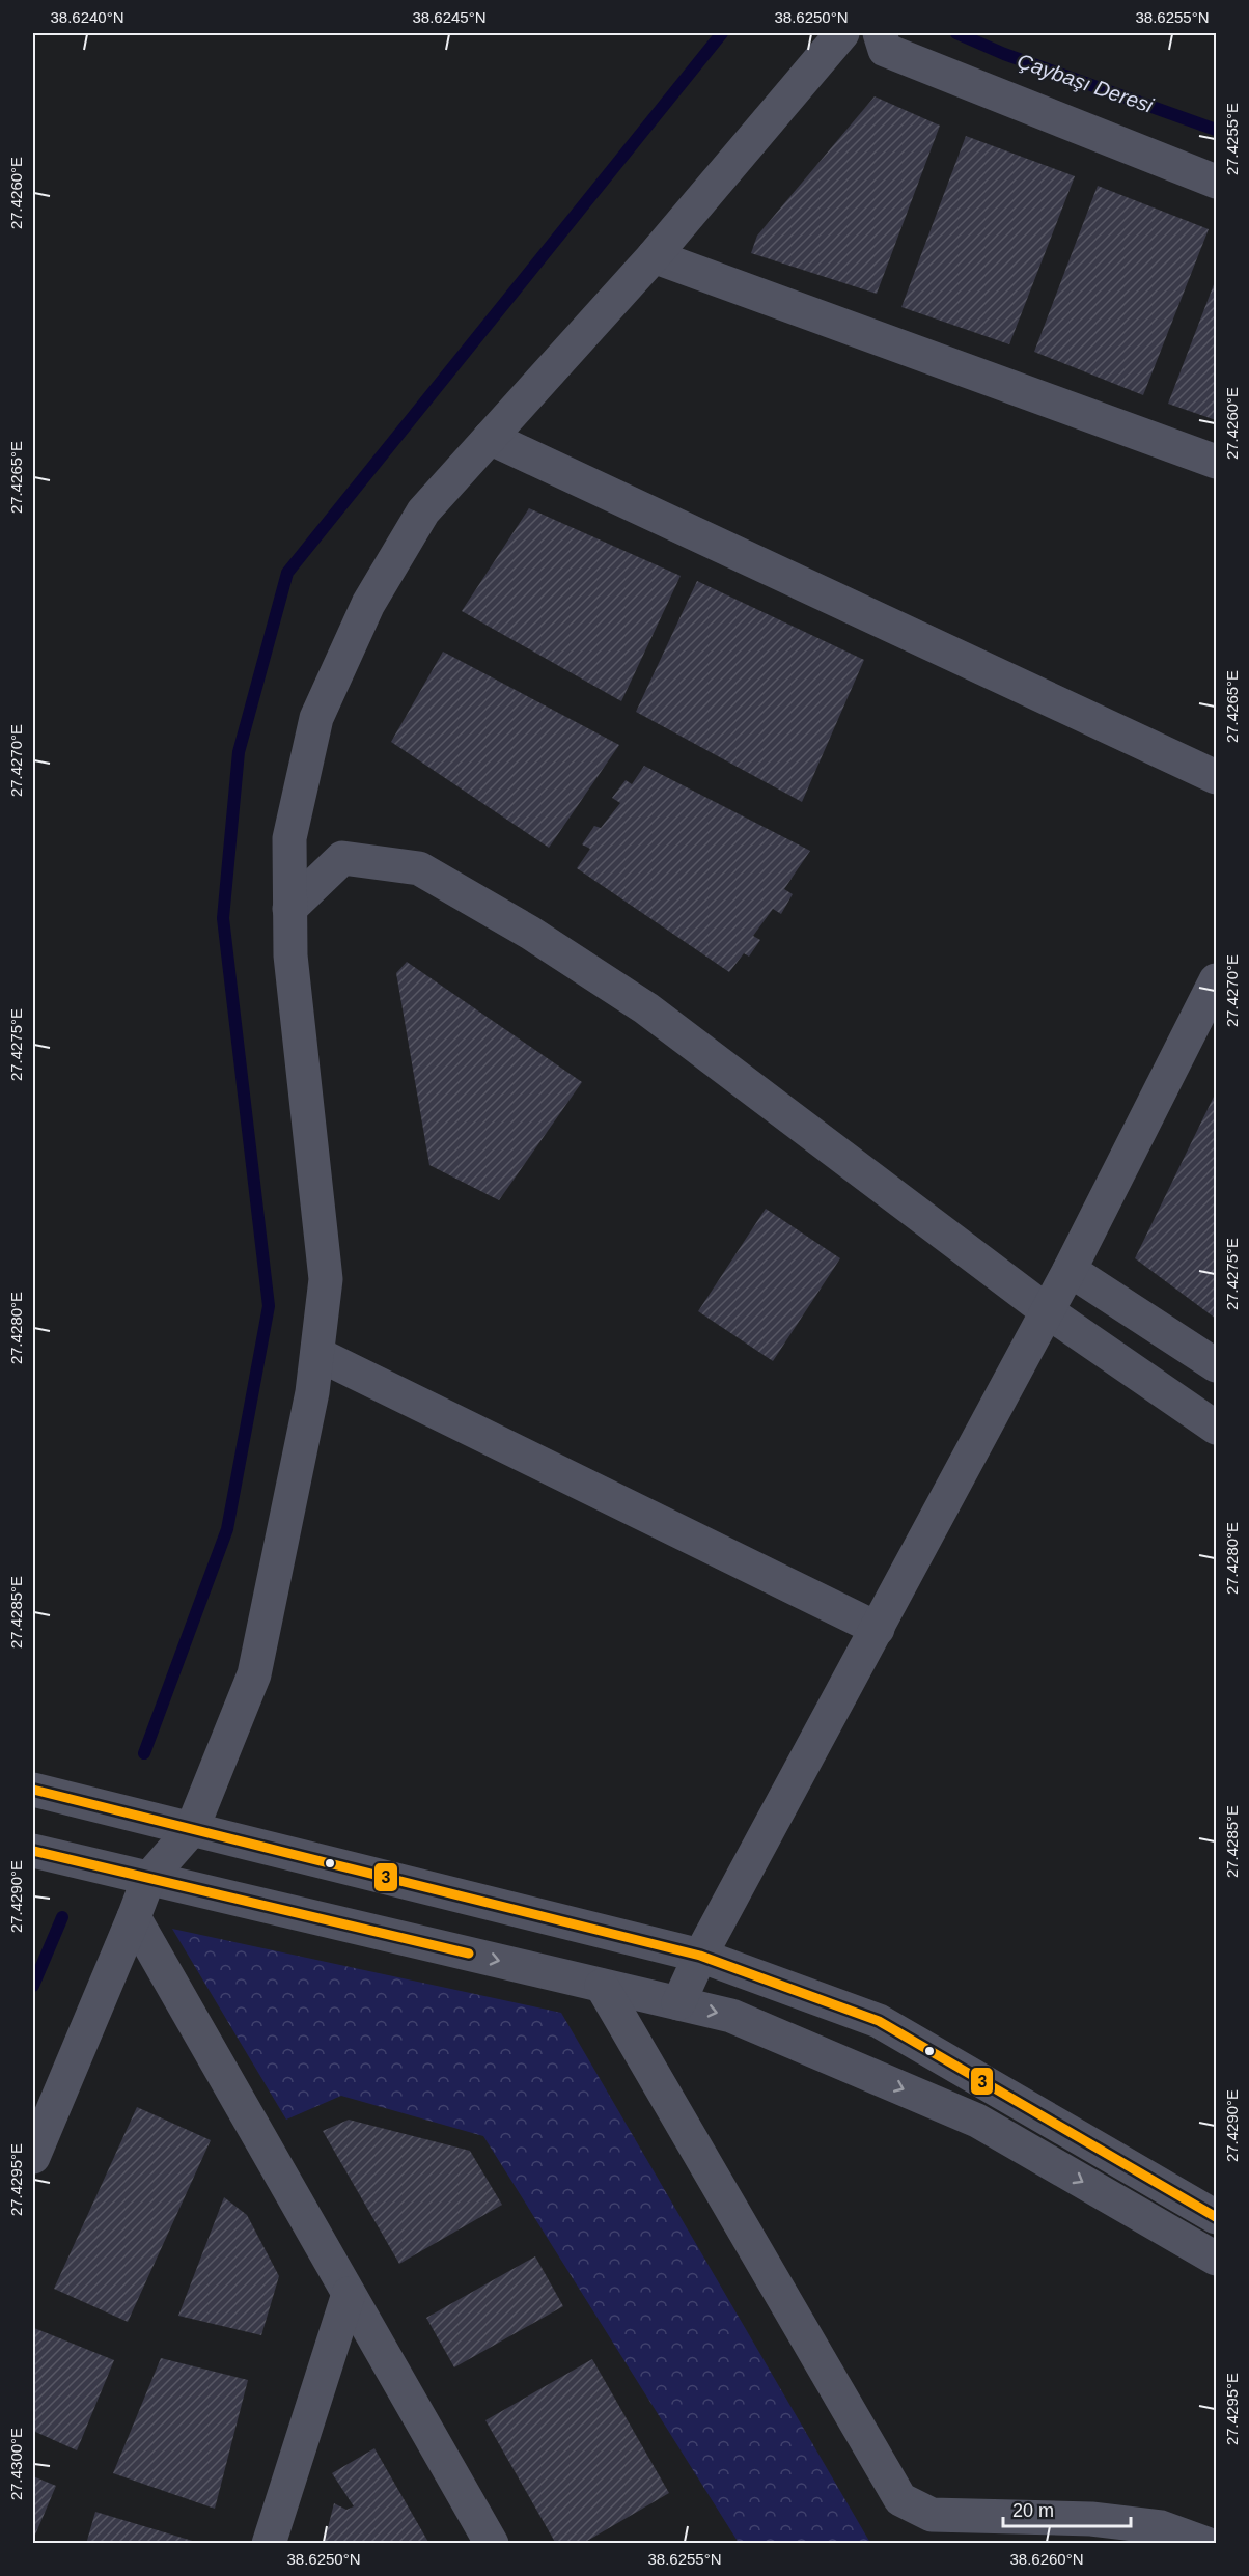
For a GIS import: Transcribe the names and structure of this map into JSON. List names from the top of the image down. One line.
{"water":["Çaybaşı Deresi"],"lines":["transit line 3"],"scale_bar":"20 m","coordinates":["38.6240°N","38.6245°N","38.6250°N","38.6255°N","27.4255°E","27.4260°E","27.4265°E","27.4270°E","27.4275°E","27.4280°E","27.4285°E","27.4290°E","27.4295°E","27.4300°E","38.6260°N"]}
